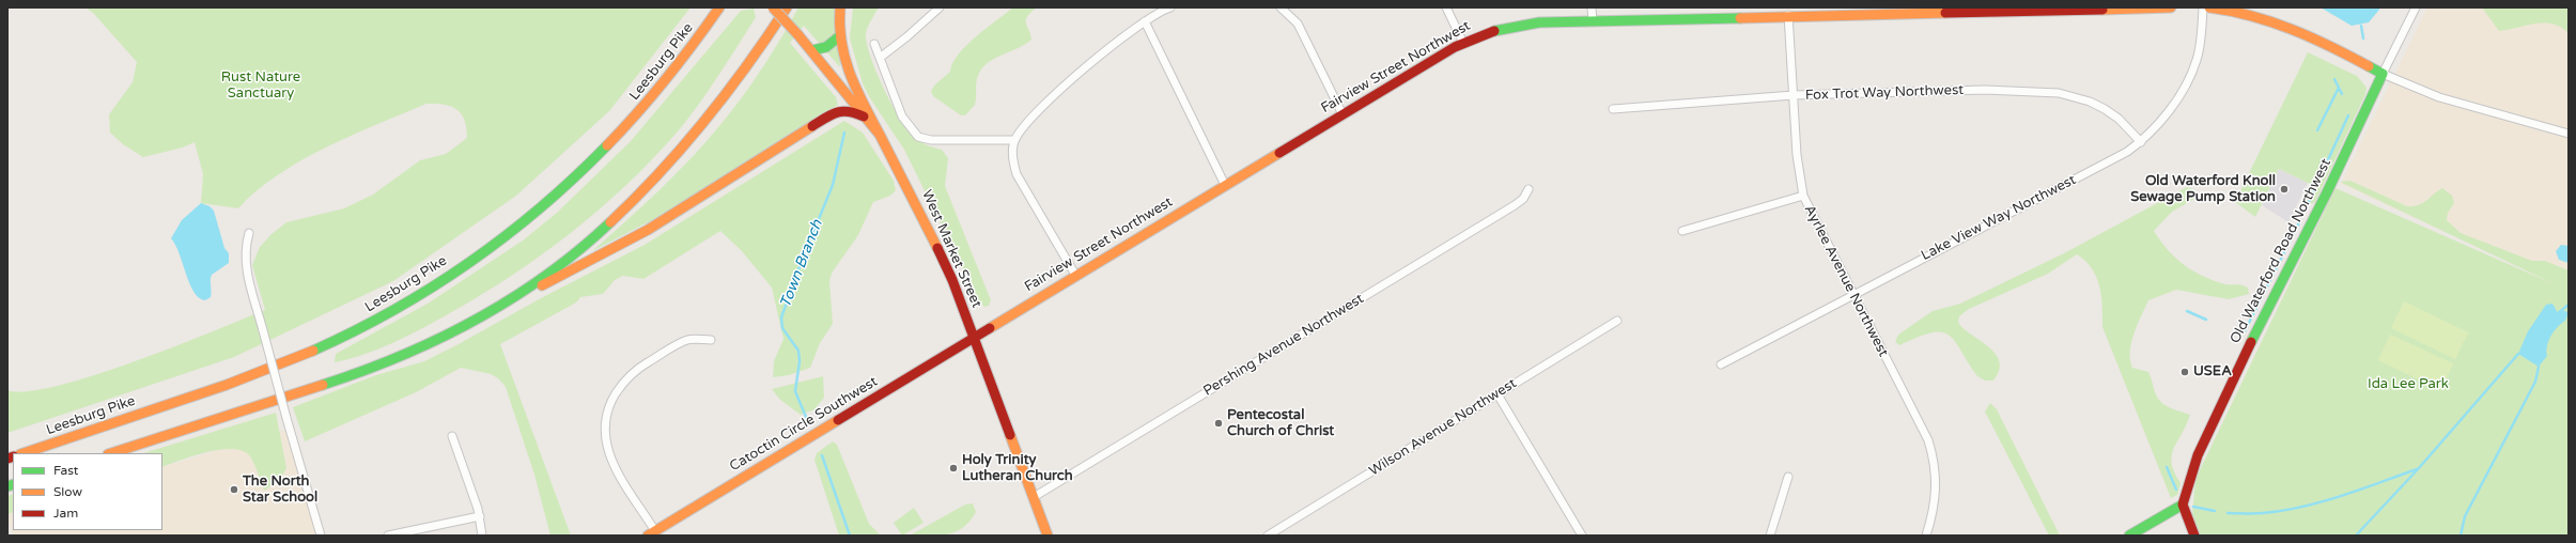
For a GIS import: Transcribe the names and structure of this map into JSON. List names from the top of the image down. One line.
{"streets":{"main road":["Leesburg Pike","Fairview Street Northwest","West Market Street","Old Waterford Road Northwest","Catoctin Circle Southwest"],"street":["Fox Trot Way Northwest","Lake View Way Northwest","Ayrlee Avenue Northwest","Pershing Avenue Northwest","Wilson Avenue Northwest"]},"crossings":[["Fairview Street Northwest","West Market Street"],["Fairview Street Northwest","Ayrlee Avenue Northwest"],["Fairview Street Northwest","Catoctin Circle Southwest"],["Fox Trot Way Northwest","Lake View Way Northwest"],["Fox Trot Way Northwest","Ayrlee Avenue Northwest"],["Lake View Way Northwest","Ayrlee Avenue Northwest"],["West Market Street","Pershing Avenue Northwest"],["West Market Street","Catoctin Circle Southwest"]],"water":["Town Branch"],"parks":["Rust Nature Sanctuary","Ida Lee Park"],"places":["Old Waterford Knoll Sewage Pump Station","USEA","Pentecostal Church of Christ","Holy Trinity Lutheran Church","The North Star School"],"legend":["Fast","Slow","Jam"]}
